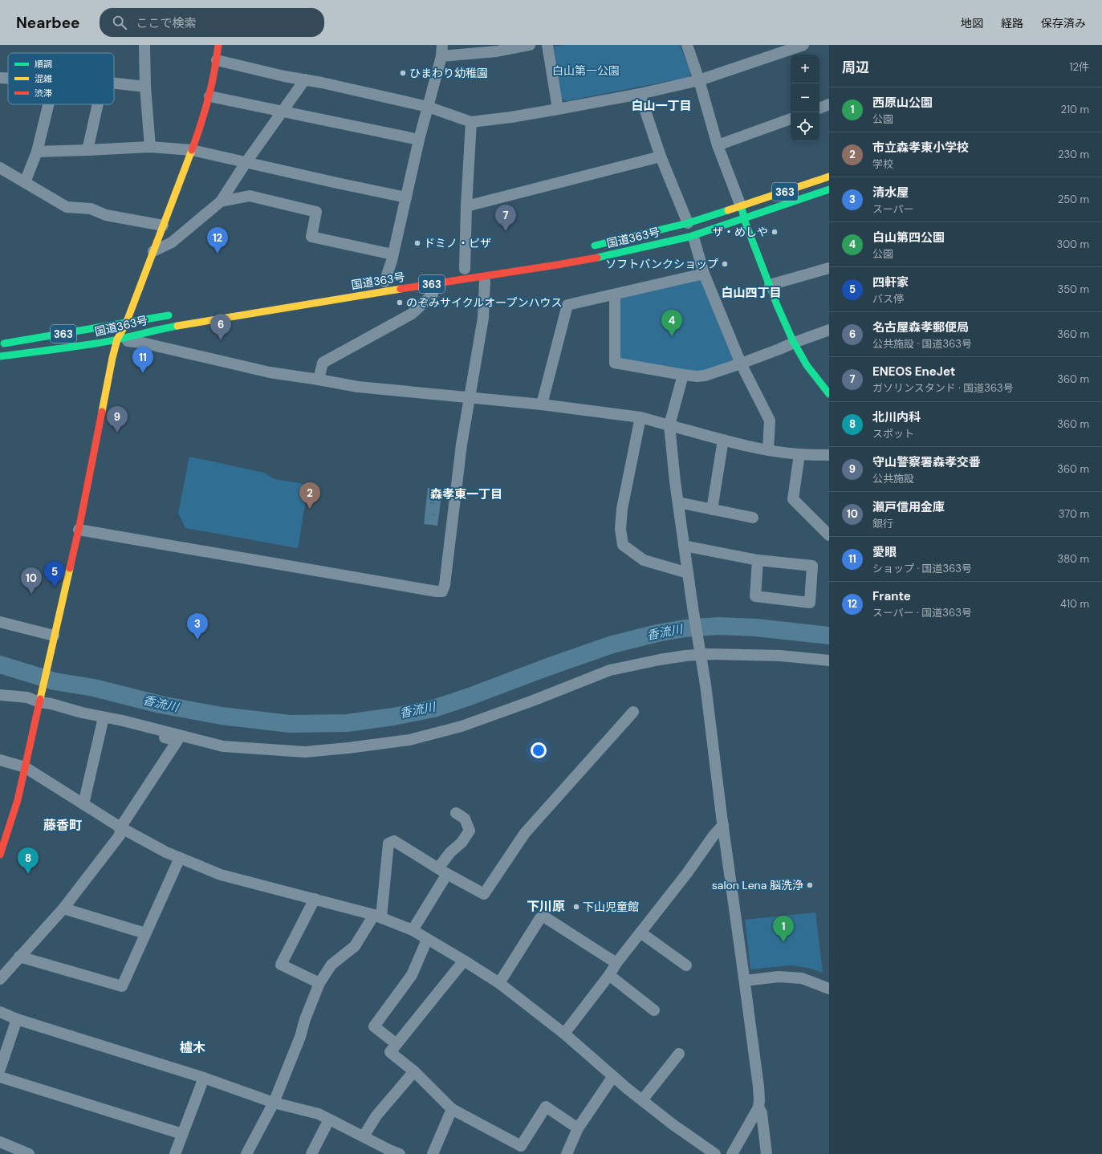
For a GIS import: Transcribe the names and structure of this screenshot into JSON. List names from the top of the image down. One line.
{"streets":{"main road":["363","国道363号"]},"districts":["白山一丁目","白山四丁目","森孝東一丁目","藤香町","下川原","櫨木"],"water":["香流川"],"parks":["白山第一公園"],"places":["ひまわり幼稚園","ザ・めしや","ドミノ・ピザ","ソフトバンクショップ","のぞみサイクルオープンハウス","salon Lena 脳洗浄","下山児童館"],"legend":["順調","混雑","渋滞"],"page":{"header":"Nearbee","search":"ここで検索","nav":["地図","経路","保存済み"],"heading":["周辺","12件"],"map_buttons":["+","−"],"list":[{"mark":"1","name":"西原山公園","note":"公園","value":"210 m"},{"mark":"2","name":"市立森孝東小学校","note":"学校","value":"230 m"},{"mark":"3","name":"清水屋","note":"スーパー","value":"250 m"},{"mark":"4","name":"白山第四公園","note":"公園","value":"300 m"},{"mark":"5","name":"四軒家","note":"バス停","value":"350 m"},{"mark":"6","name":"名古屋森孝郵便局","note":"公共施設 · 国道363号","value":"360 m"},{"mark":"7","name":"ENEOS EneJet","note":"ガソリンスタンド · 国道363号","value":"360 m"},{"mark":"8","name":"北川内科","note":"スポット","value":"360 m"},{"mark":"9","name":"守山警察署森孝交番","note":"公共施設","value":"360 m"},{"mark":"10","name":"瀬戸信用金庫","note":"銀行","value":"370 m"},{"mark":"11","name":"愛眼","note":"ショップ · 国道363号","value":"380 m"},{"mark":"12","name":"Frante","note":"スーパー · 国道363号","value":"410 m"}],"pins":["7","12","4","6","11","9","2","5","10","3","8","1"]}}
